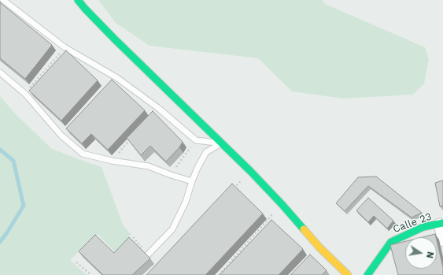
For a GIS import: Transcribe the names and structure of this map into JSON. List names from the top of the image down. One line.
{"streets":{"street":["Calle 23"]},"north":"right"}
